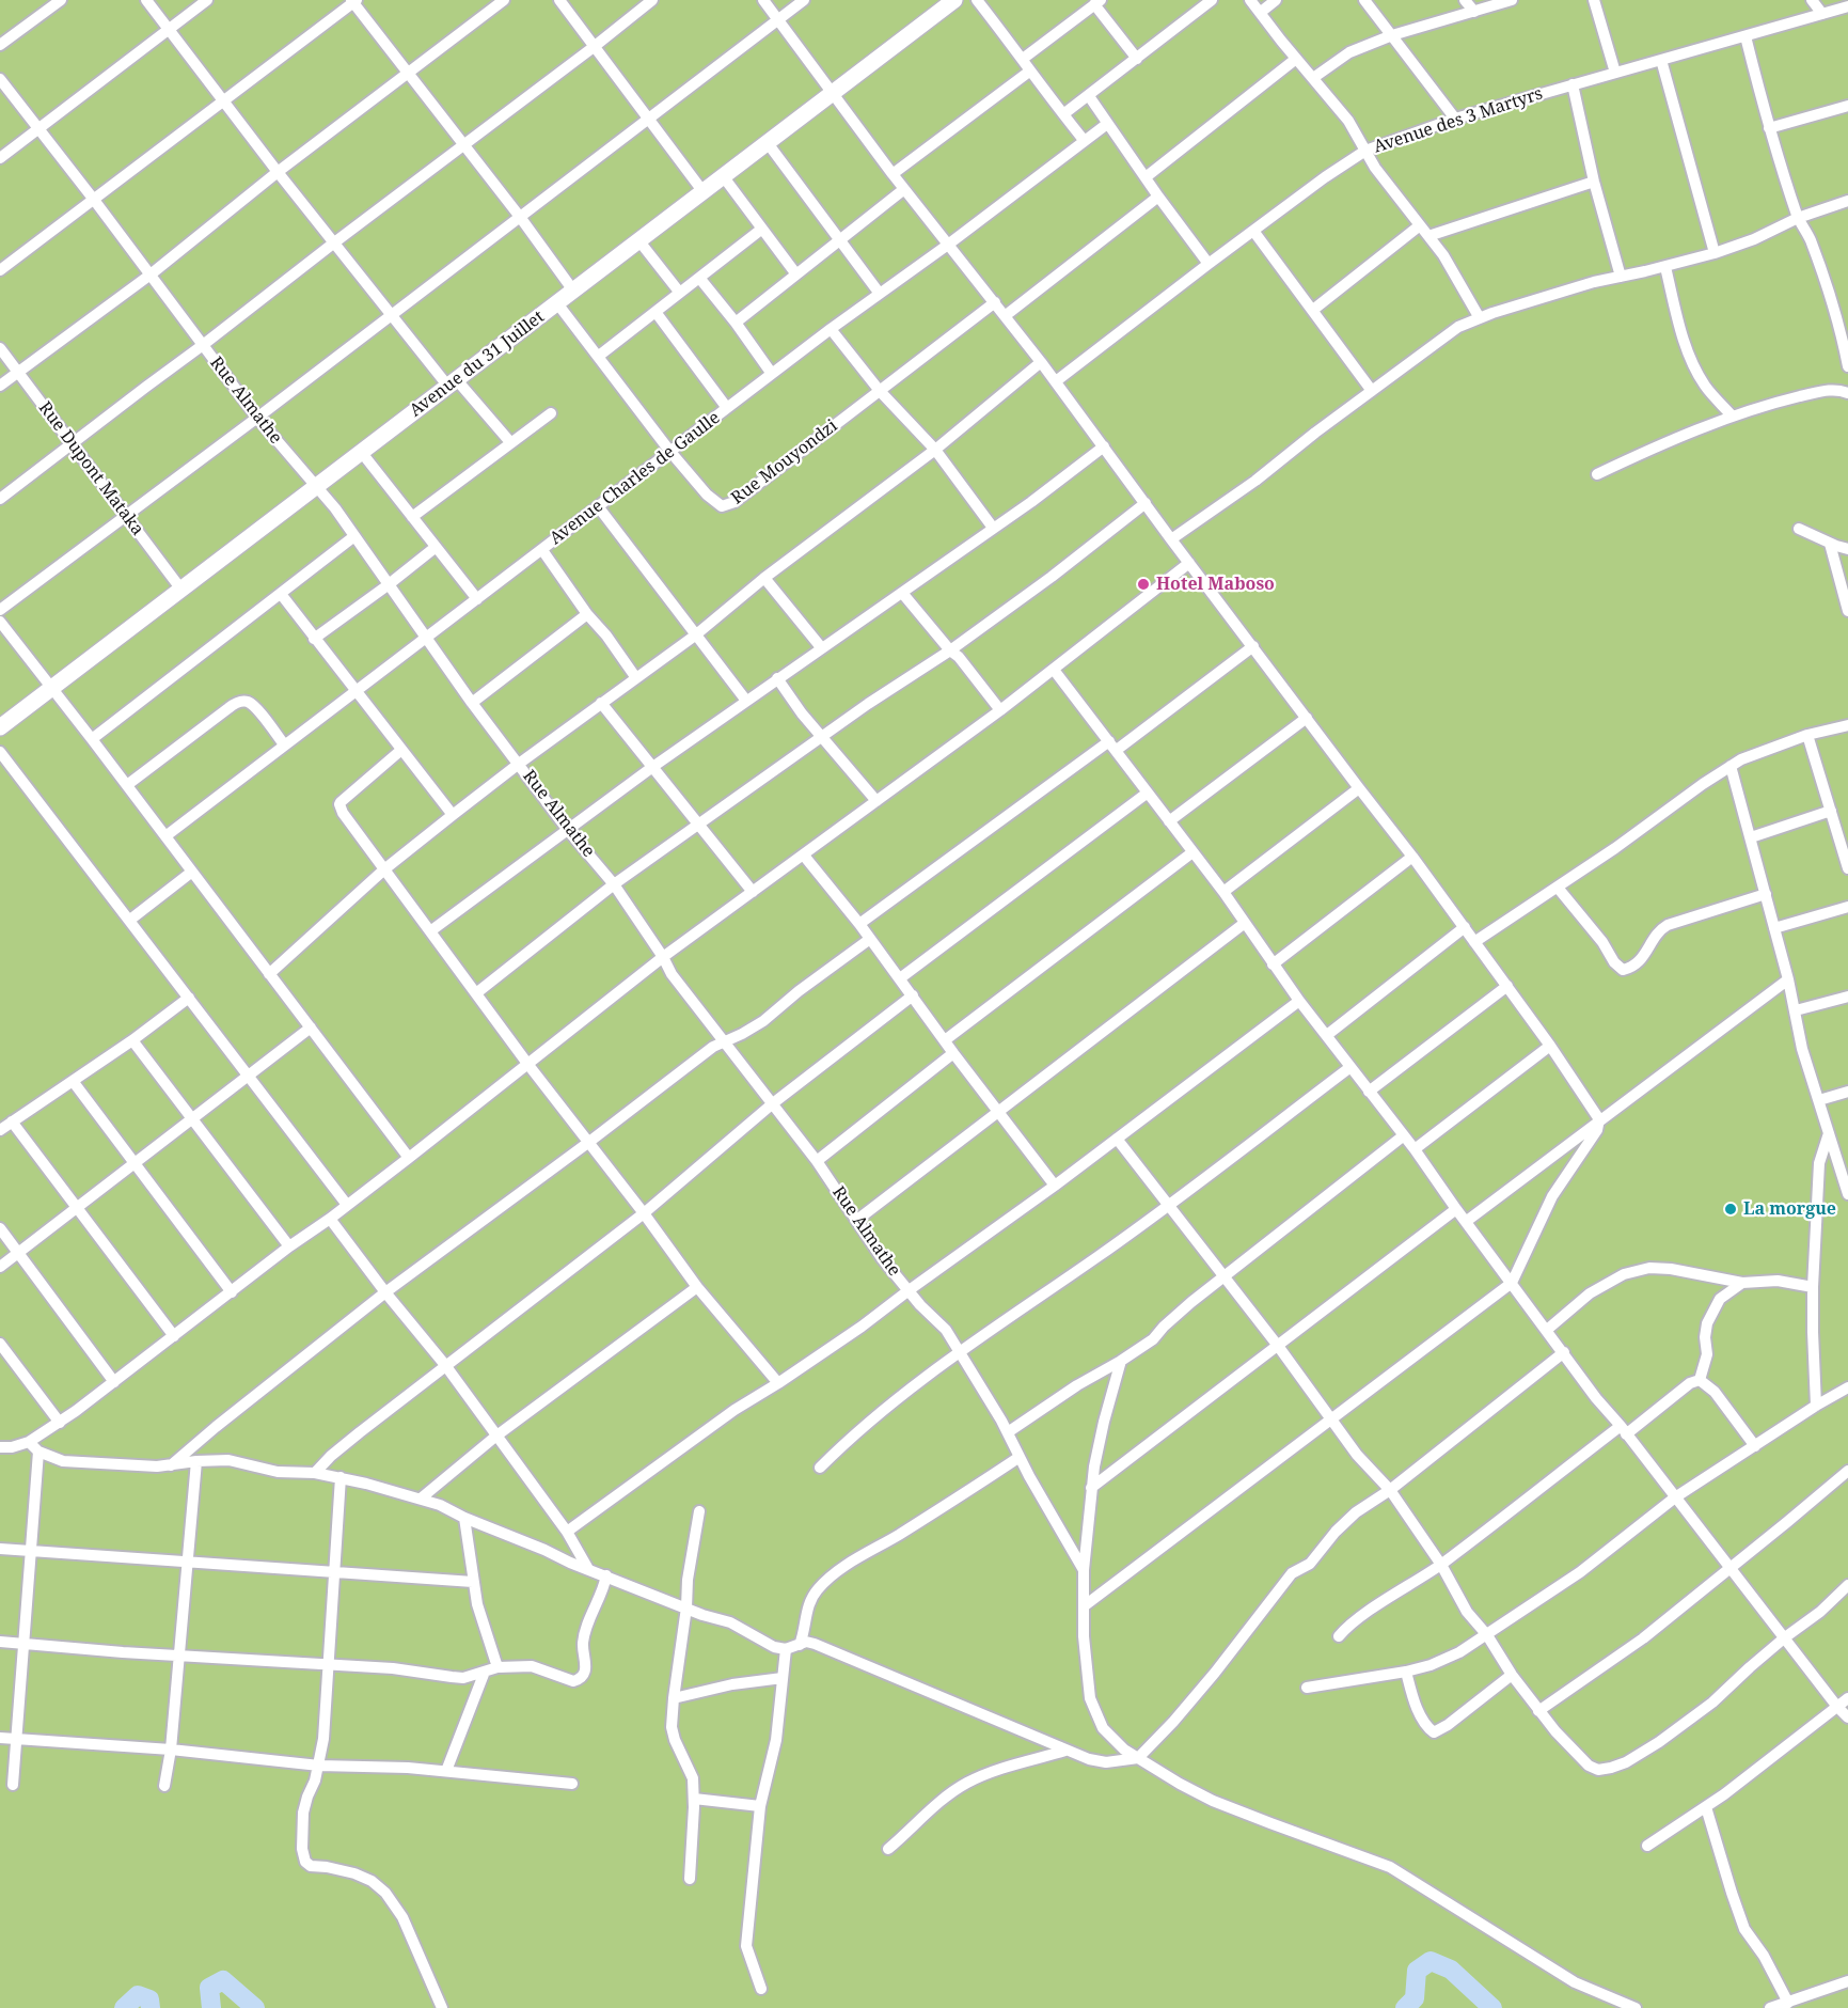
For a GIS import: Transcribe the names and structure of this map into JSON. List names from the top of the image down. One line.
{"streets":{"street":["Avenue des 3 Martyrs","Avenue du 31 Juillet","Rue Almathe","Rue Mouyondzi","Rue Dupont Mataka","Avenue Charles de Gaulle"]},"crossings":[["Avenue du 31 Juillet","Rue Almathe"],["Avenue du 31 Juillet","Rue Mouyondzi"],["Avenue du 31 Juillet","Rue Dupont Mataka"],["Rue Almathe","Avenue Charles de Gaulle"],["Rue Mouyondzi","Avenue Charles de Gaulle"]],"places":["Hotel Maboso","La morgue"]}
